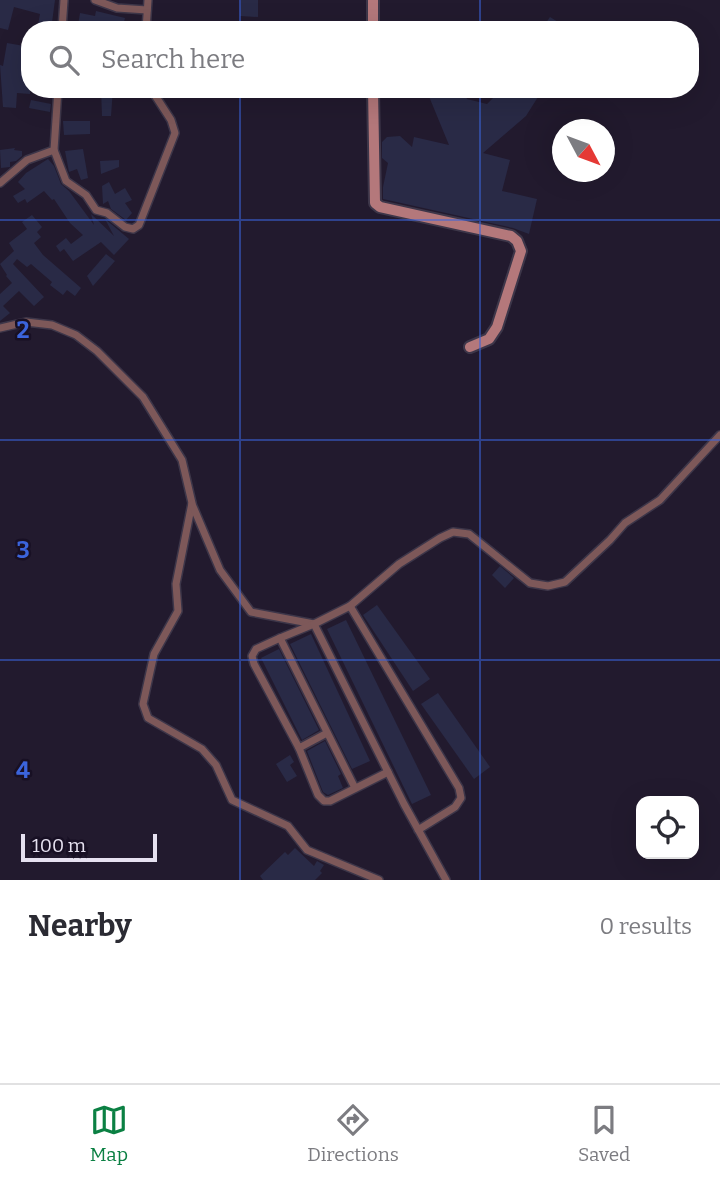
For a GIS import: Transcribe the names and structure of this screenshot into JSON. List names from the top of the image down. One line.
{"scale_bar":"100 m","north":"bottom right","page":{"search":"Search here","scale":"100 m","heading":["Nearby","0 results"],"nav":["Map","Directions","Saved"]},"grid":{"rows":["2","3","4"]}}
